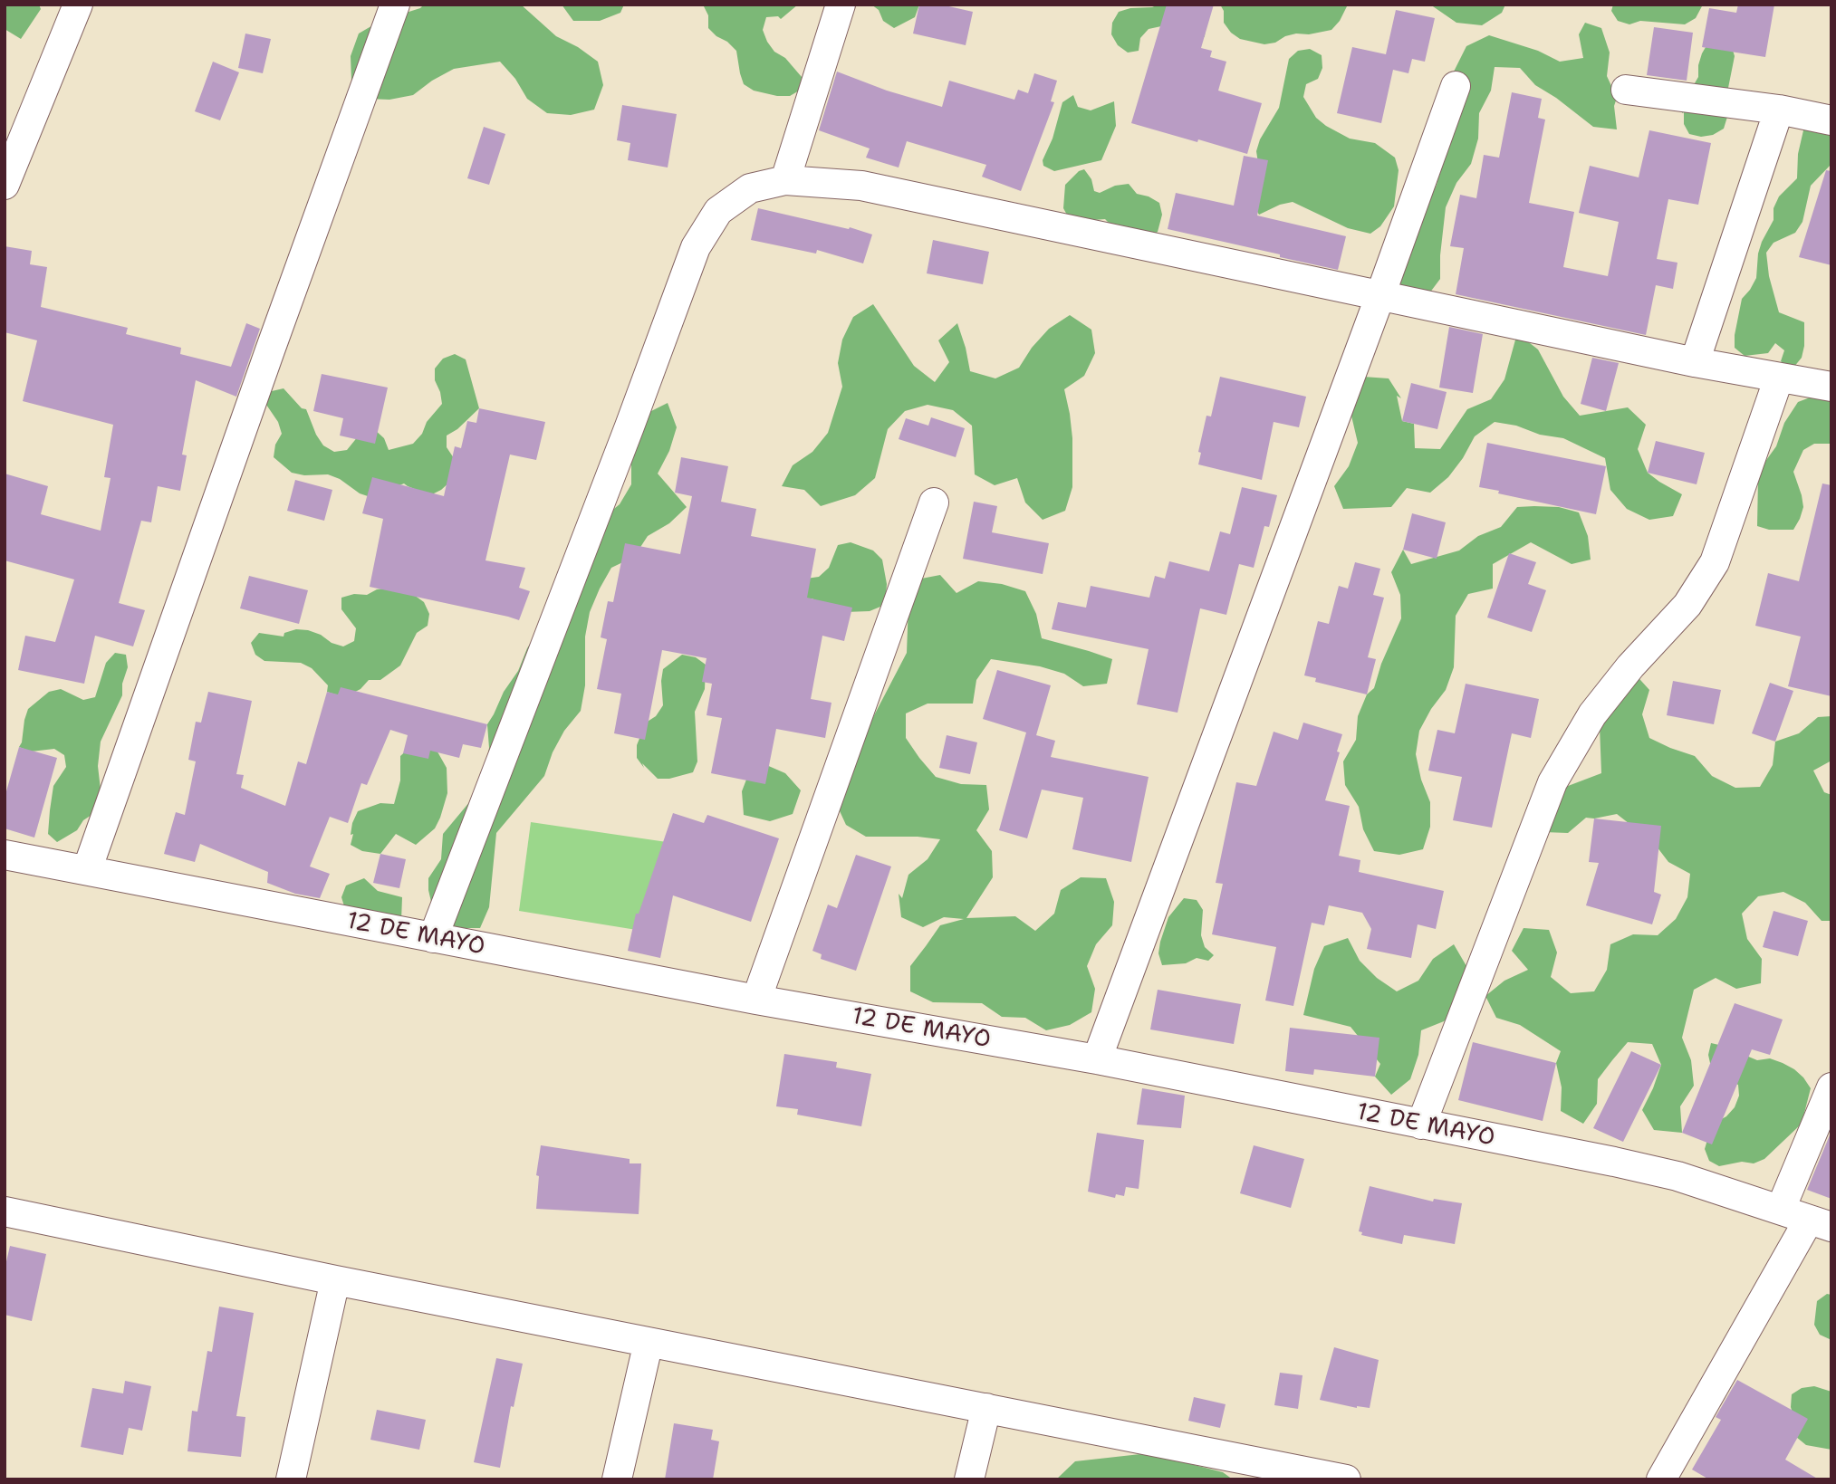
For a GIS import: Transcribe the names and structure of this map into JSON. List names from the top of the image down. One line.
{"streets":{"street":["12 DE MAYO"]}}
